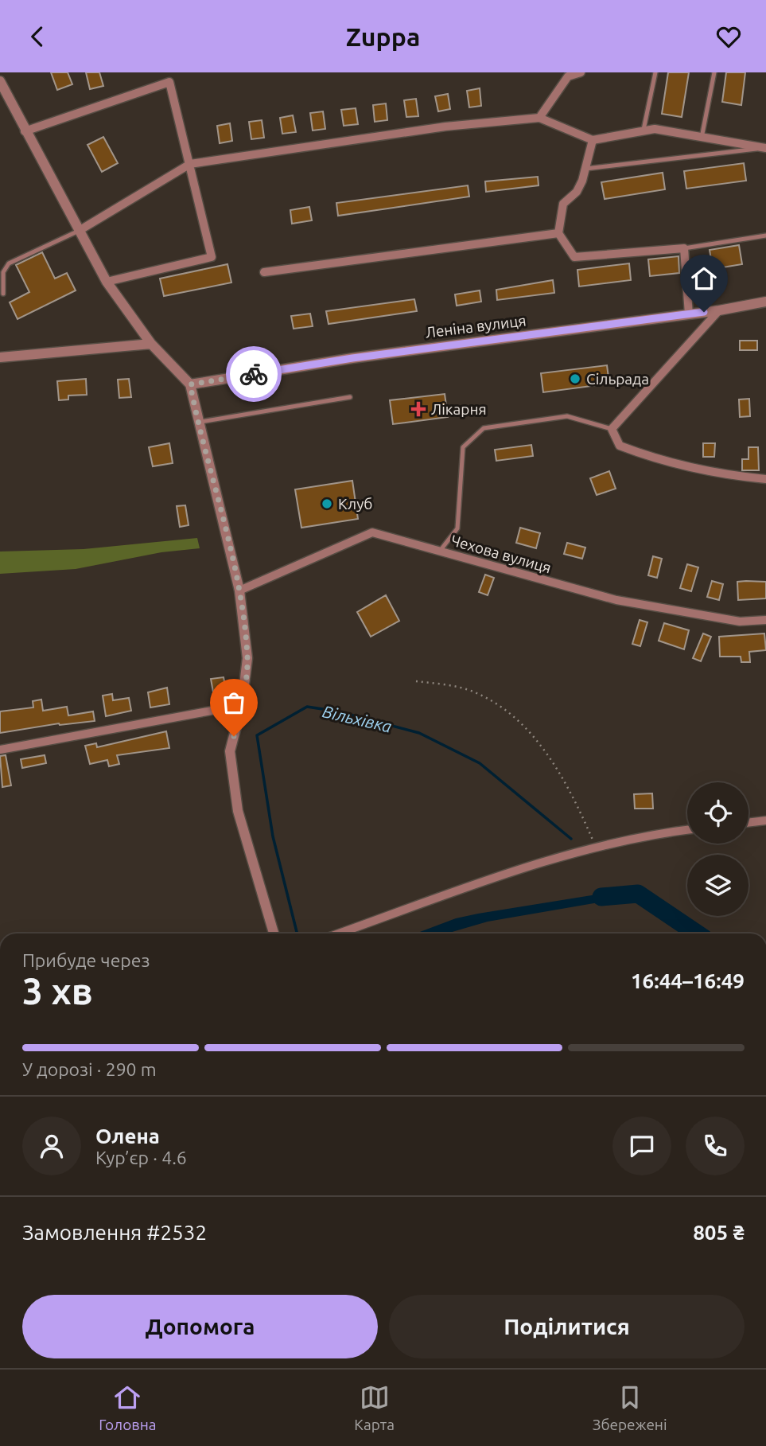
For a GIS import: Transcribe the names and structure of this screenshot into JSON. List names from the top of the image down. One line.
{"streets":{"street":["Леніна вулиця","Чехова вулиця"]},"water":["Вільхівка"],"places":{"other":["Сільрада","Клуб"],"health":["Лікарня"]},"page":{"header":"Zuppa","heading":["3 хв","Прибуде через","16:44–16:49"],"panel":["Олена","Кур’єр · 4.6","Замовлення #2532","805 ₴"],"bar":"У дорозі · 290 m","buttons":["Допомога","Поділитися"],"tabs":["Головна","Карта","Збережені"]}}
